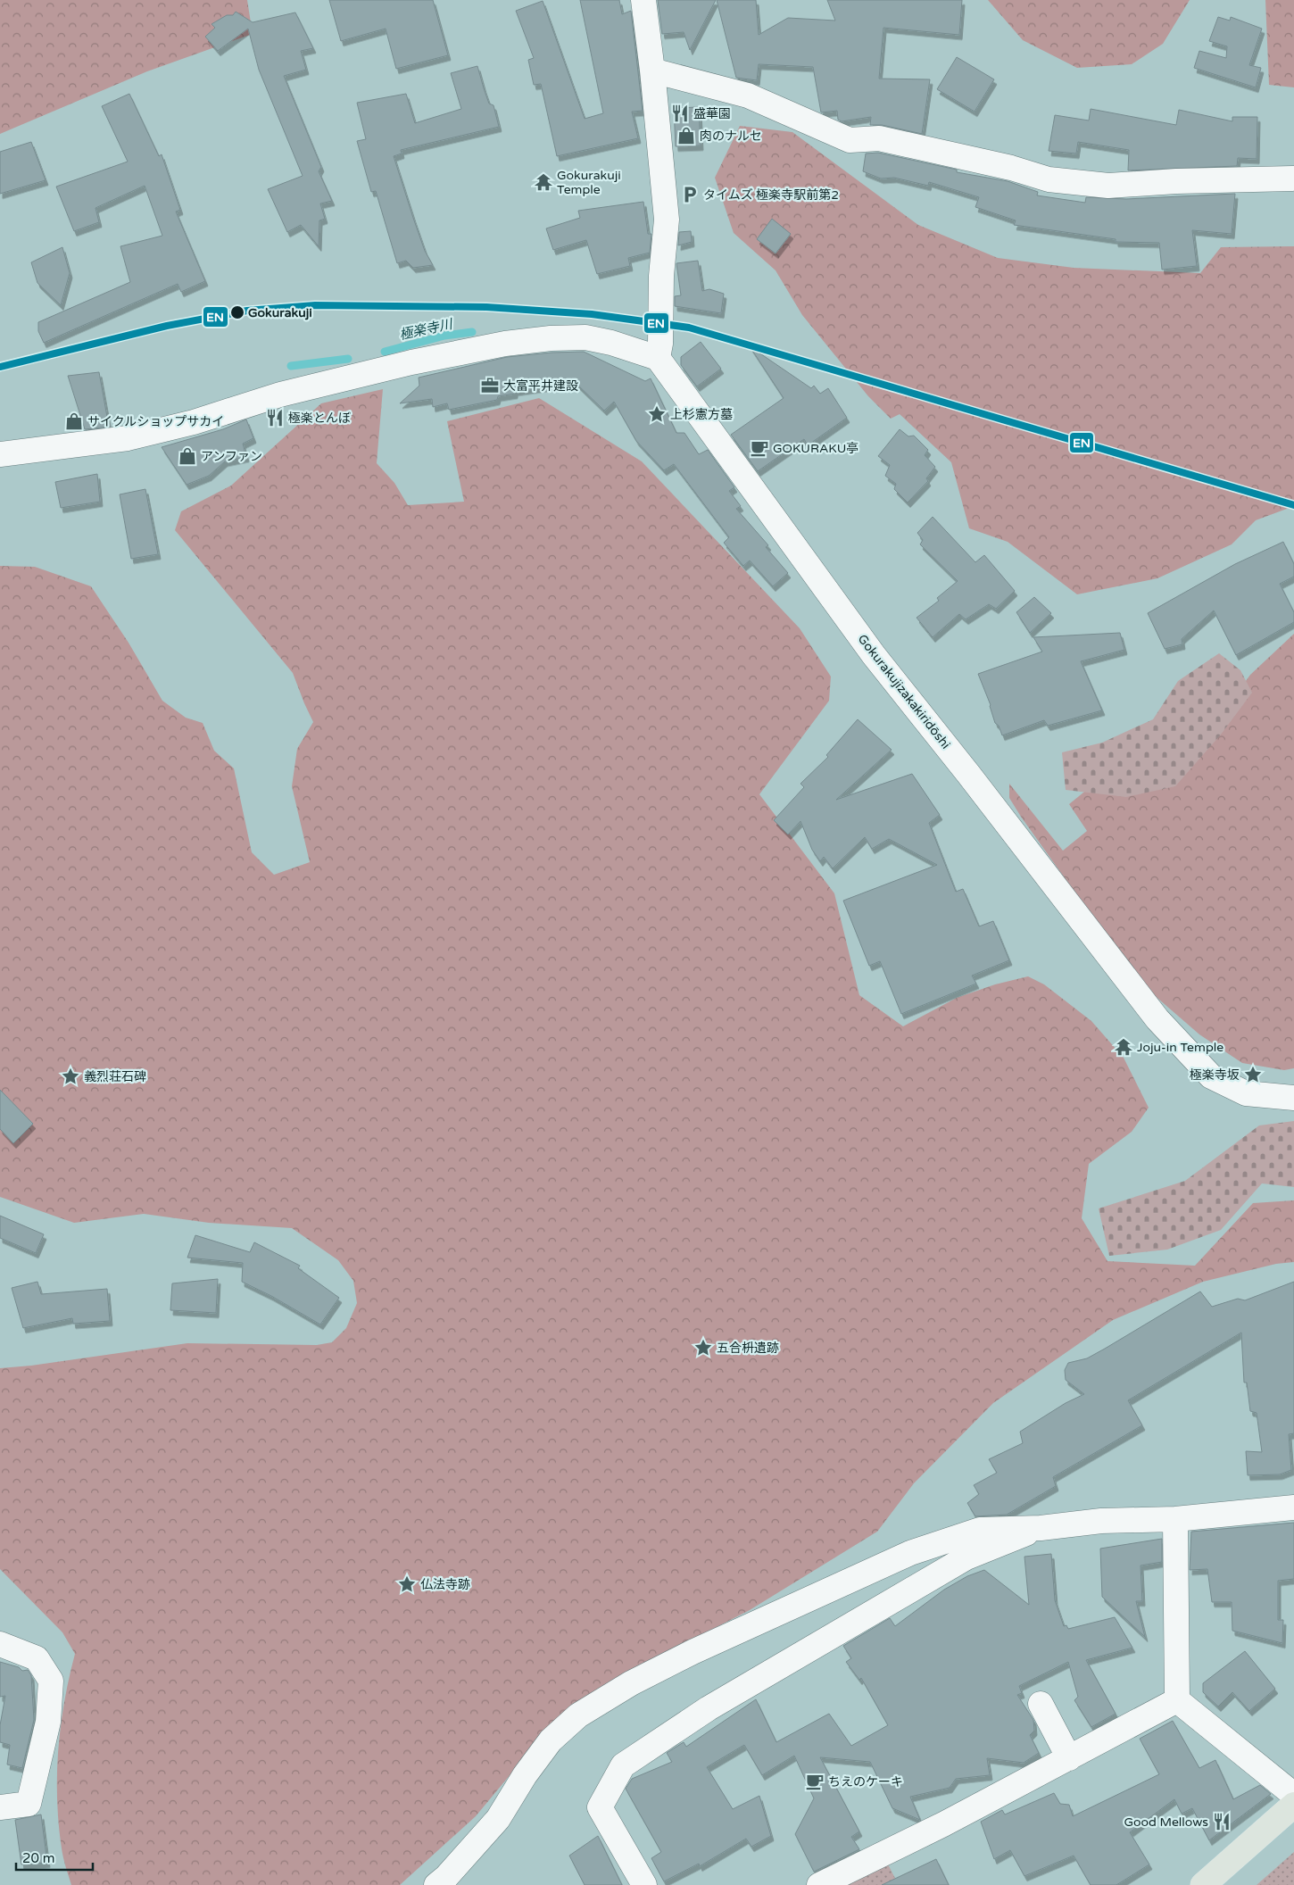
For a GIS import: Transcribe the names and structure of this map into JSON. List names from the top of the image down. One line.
{"streets":{"street":["Gokurakujizakakiridōshi"]},"water":["極楽寺川"],"places":{"restaurant":["盛華園","極楽とんぼ","Good Mellows"],"shop":["肉のナルセ","サイクルショップサカイ","アンファン"],"temple":["Gokurakuji Temple","Joju-in Temple"],"parking":["タイムズ 極楽寺駅前第2"],"other":["Gokurakuji"],"office":["大富平井建設"],"place":["上杉憲方墓","極楽寺坂","義烈荘石碑","五合枡遺跡","仏法寺跡"],"cafe":["GOKURAKU亭","ちえのケーキ"]},"lines":["transit line EN"],"scale_bar":"20 m"}
